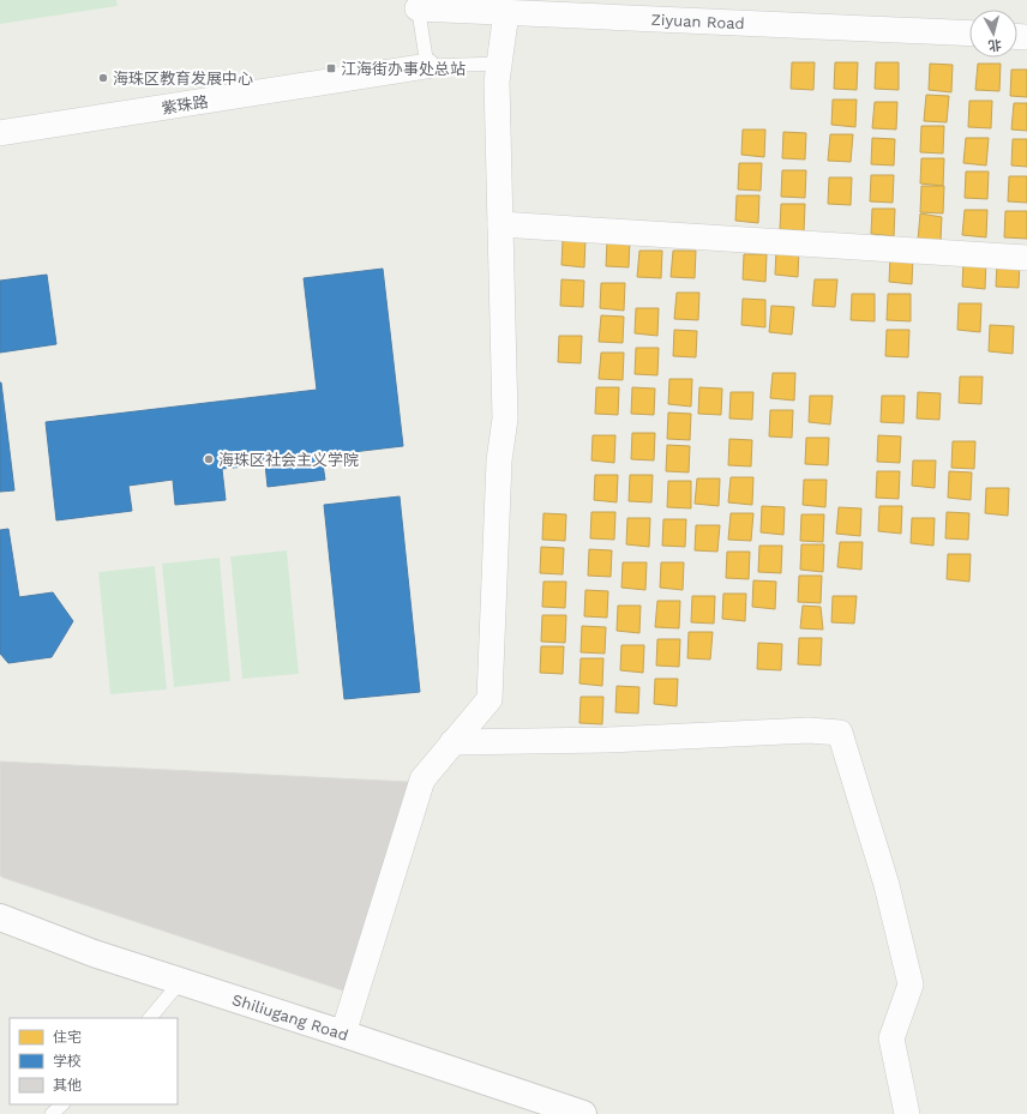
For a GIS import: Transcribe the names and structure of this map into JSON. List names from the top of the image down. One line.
{"streets":{"main road":["Shiliugang Road"],"street":["Ziyuan Road","紫珠路"]},"places":{"transit":["江海街办事处总站"],"other":["海珠区教育发展中心","海珠区社会主义学院"]},"legend":["住宅","学校","其他"],"north":"bottom"}
